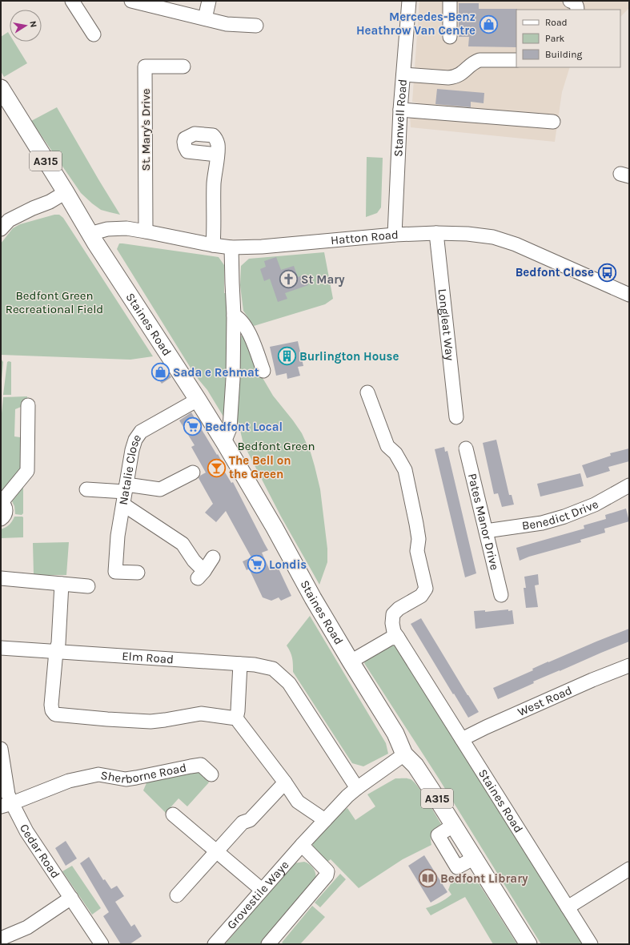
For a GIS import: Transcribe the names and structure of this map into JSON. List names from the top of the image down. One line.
{"streets":{"main road":["A315","Staines Road"],"street":["Stanwell Road","St. Mary's Drive","Hatton Road","Longleat Way","Natalie Close","Benedict Drive","Pates Manor Drive","Elm Road","West Road","Sherborne Road","Cedar Road","Grovestile Waye"]},"crossings":[["Stanwell Road","Hatton Road"],["St. Mary's Drive","Hatton Road"],["Hatton Road","Staines Road"],["Hatton Road","Longleat Way"],["Staines Road","Natalie Close"],["Staines Road","West Road"],["Staines Road","Grovestile Waye"],["Benedict Drive","Pates Manor Drive"],["Elm Road","Grovestile Waye"],["Sherborne Road","Cedar Road"]],"parks":["Bedfont Green Recreational Field","Bedfont Green"],"places":{"shop":["Mercedes-Benz Heathrow Van Centre","Sada e Rehmat"],"bus stop":["Bedfont Close"],"church":["St Mary"],"building":["Burlington House"],"supermarket":["Bedfont Local","Londis"],"bar":["The Bell on the Green"],"library":["Bedfont Library"]},"legend":["Road","Park","Building"],"north":"right"}
